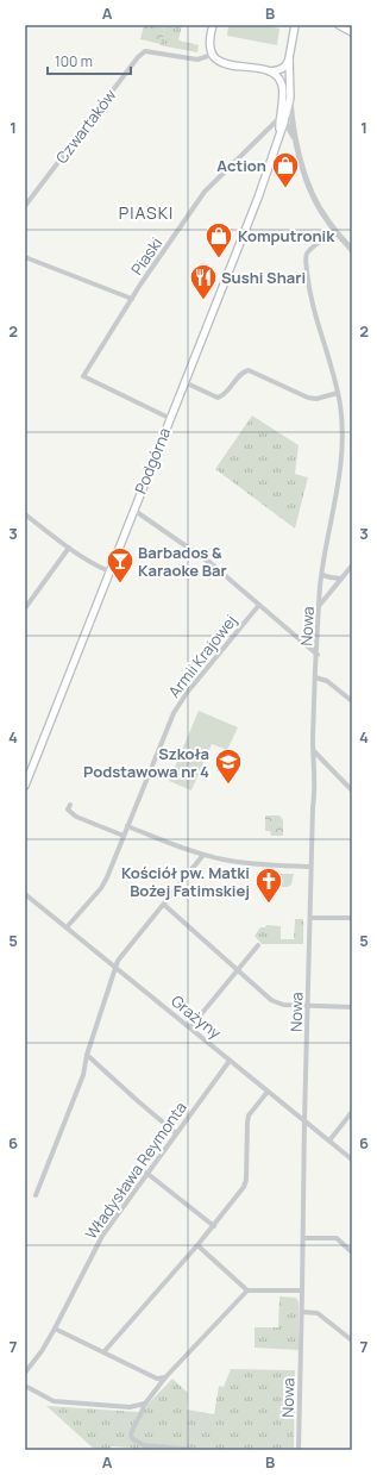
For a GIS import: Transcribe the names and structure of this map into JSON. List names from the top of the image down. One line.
{"streets":{"main road":["Podgórna"],"street":["Czwartaków","Piaski","Nowa","Armii Krajowej","Grażyny","Władysława Reymonta"]},"crossings":[["Piaski","Podgórna"],["Nowa","Grażyny"],["Armii Krajowej","Grażyny"],["Grażyny","Władysława Reymonta"]],"districts":["PIASKI"],"places":{"shop":["Action","Komputronik"],"restaurant":["Sushi Shari"],"bar":["Barbados & Karaoke Bar"],"school or university":["Szkoła Podstawowa nr 4"],"church":["Kościół pw. Matki Bożej Fatimskiej"]},"scale_bar":"100 m","grid":{"columns":["A","B"],"rows":["1","2","3","4","5","6","7"]}}
